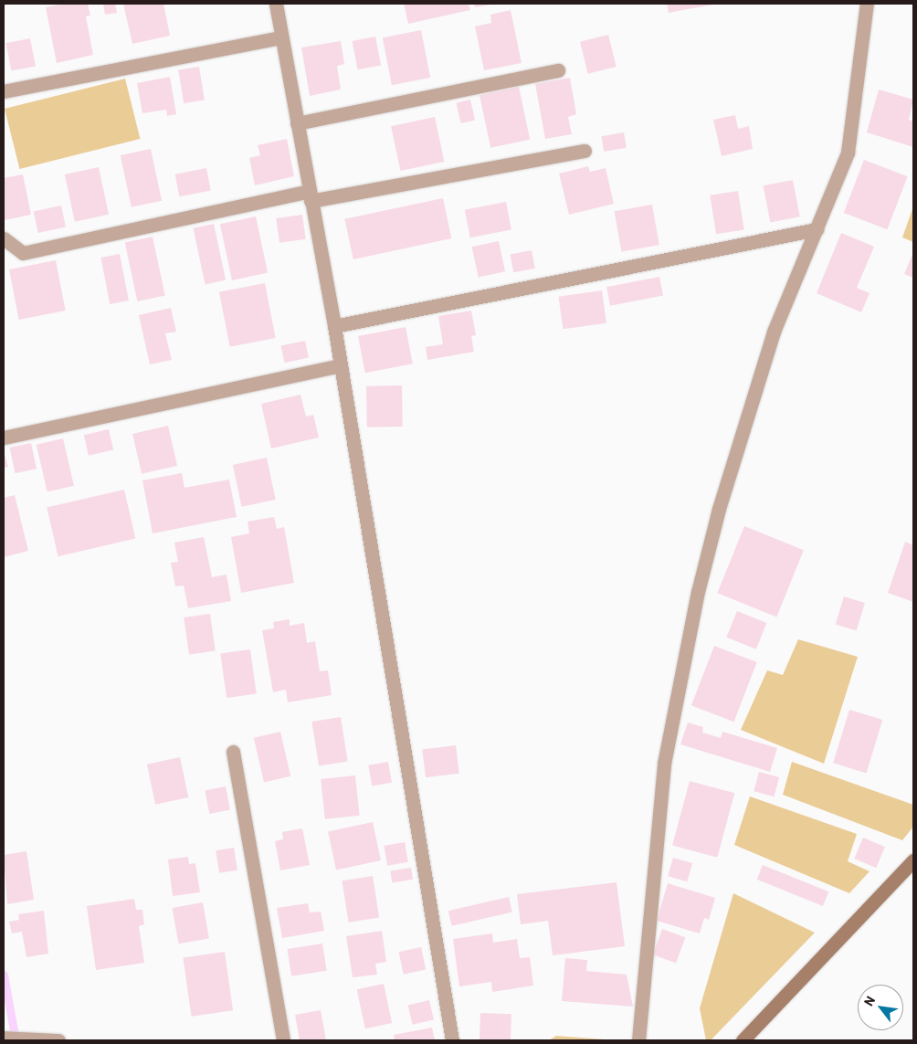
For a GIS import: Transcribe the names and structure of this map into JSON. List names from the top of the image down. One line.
{"north":"top left"}
